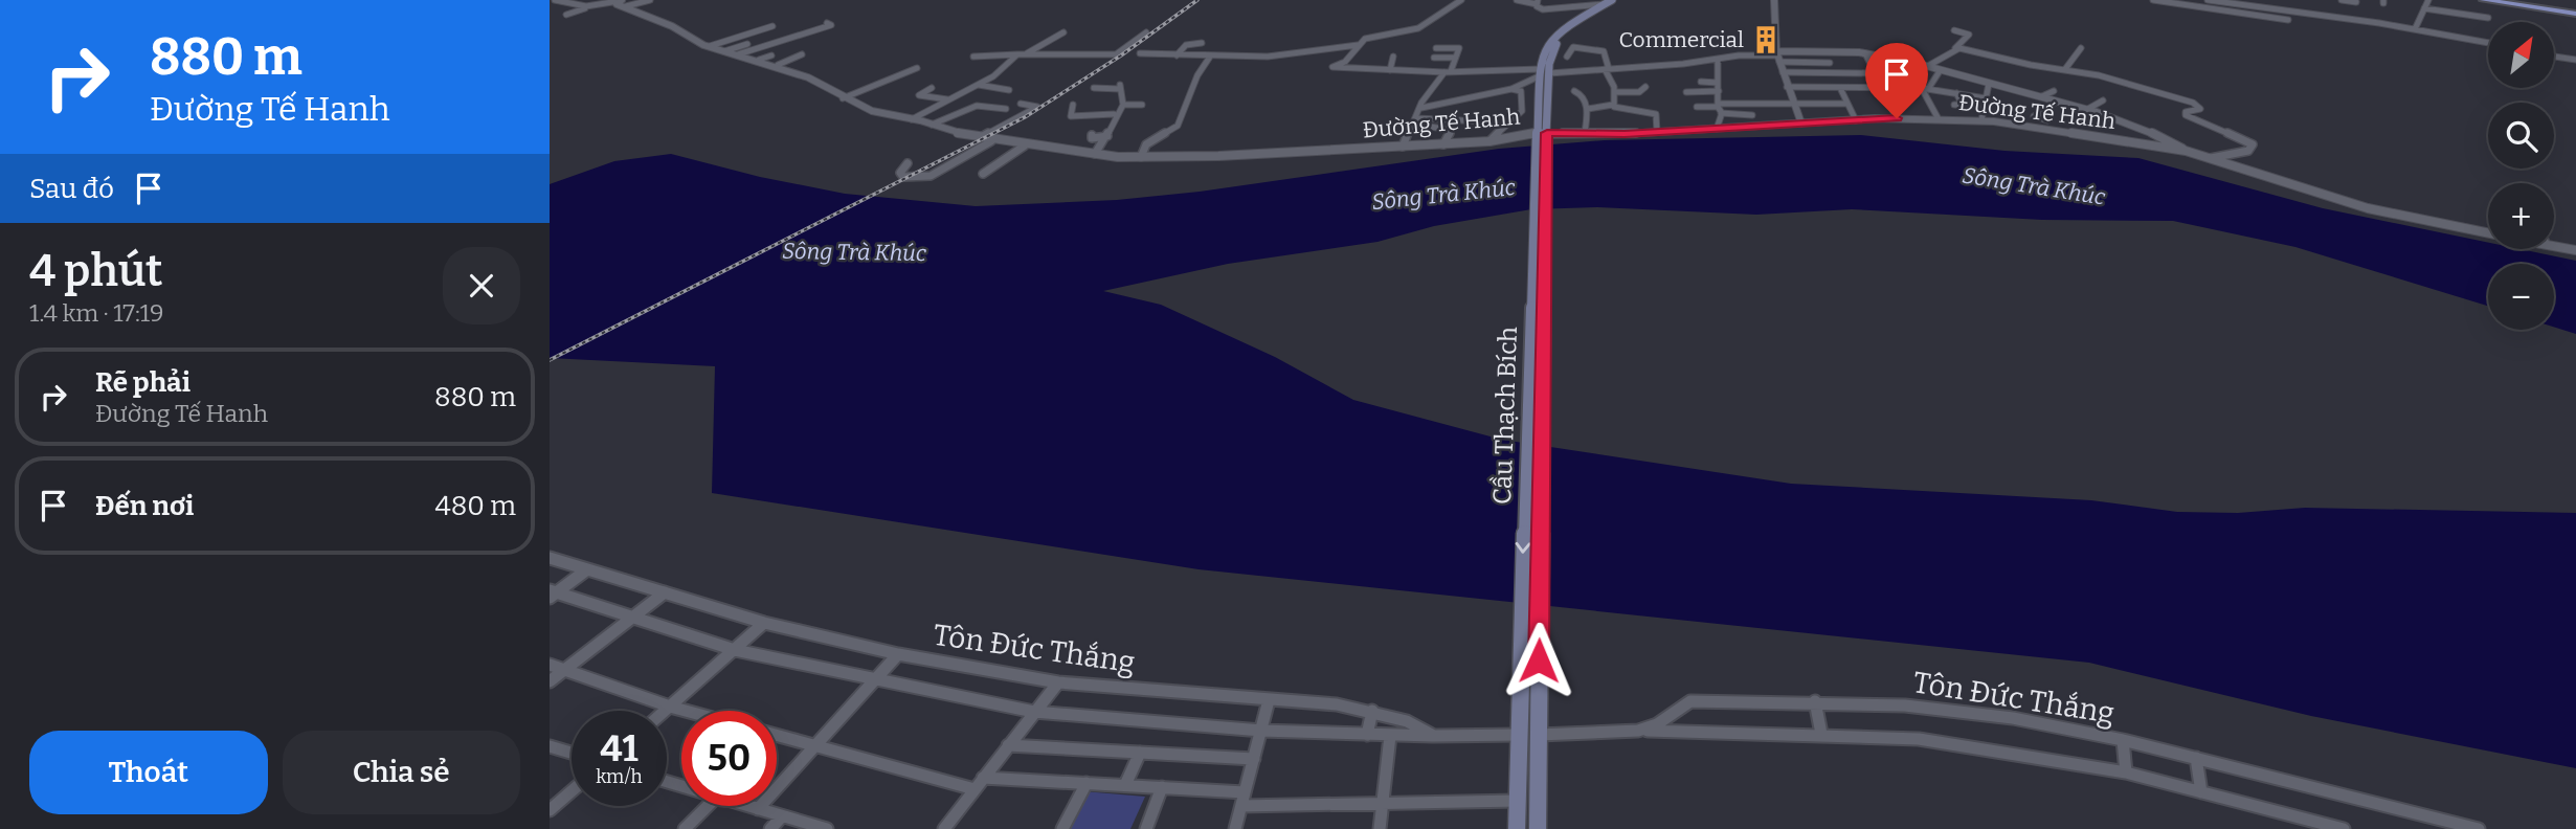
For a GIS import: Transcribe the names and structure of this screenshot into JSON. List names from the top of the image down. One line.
{"streets":{"main road":["Cầu Thạch Bích"],"street":["Đường Tế Hanh","Tôn Đức Thắng"]},"crossings":[["Đường Tế Hanh","Cầu Thạch Bích"],["Cầu Thạch Bích","Tôn Đức Thắng"]],"water":["Sông Trà Khúc"],"places":{"building":["Commercial"]},"north":"top right","page":{"turn":["880 m","Đường Tế Hanh"],"map_buttons":["+","−"],"then":"Sau đó","heading":["4 phút","1.4 km · 17:19"],"list":[{"name":"Rẽ phải","note":"Đường Tế Hanh","value":"880 m"},{"name":"Đến nơi","value":"480 m"}],"speed":"41 km/h","limit":"50","buttons":["Thoát","Chia sẻ"]}}
